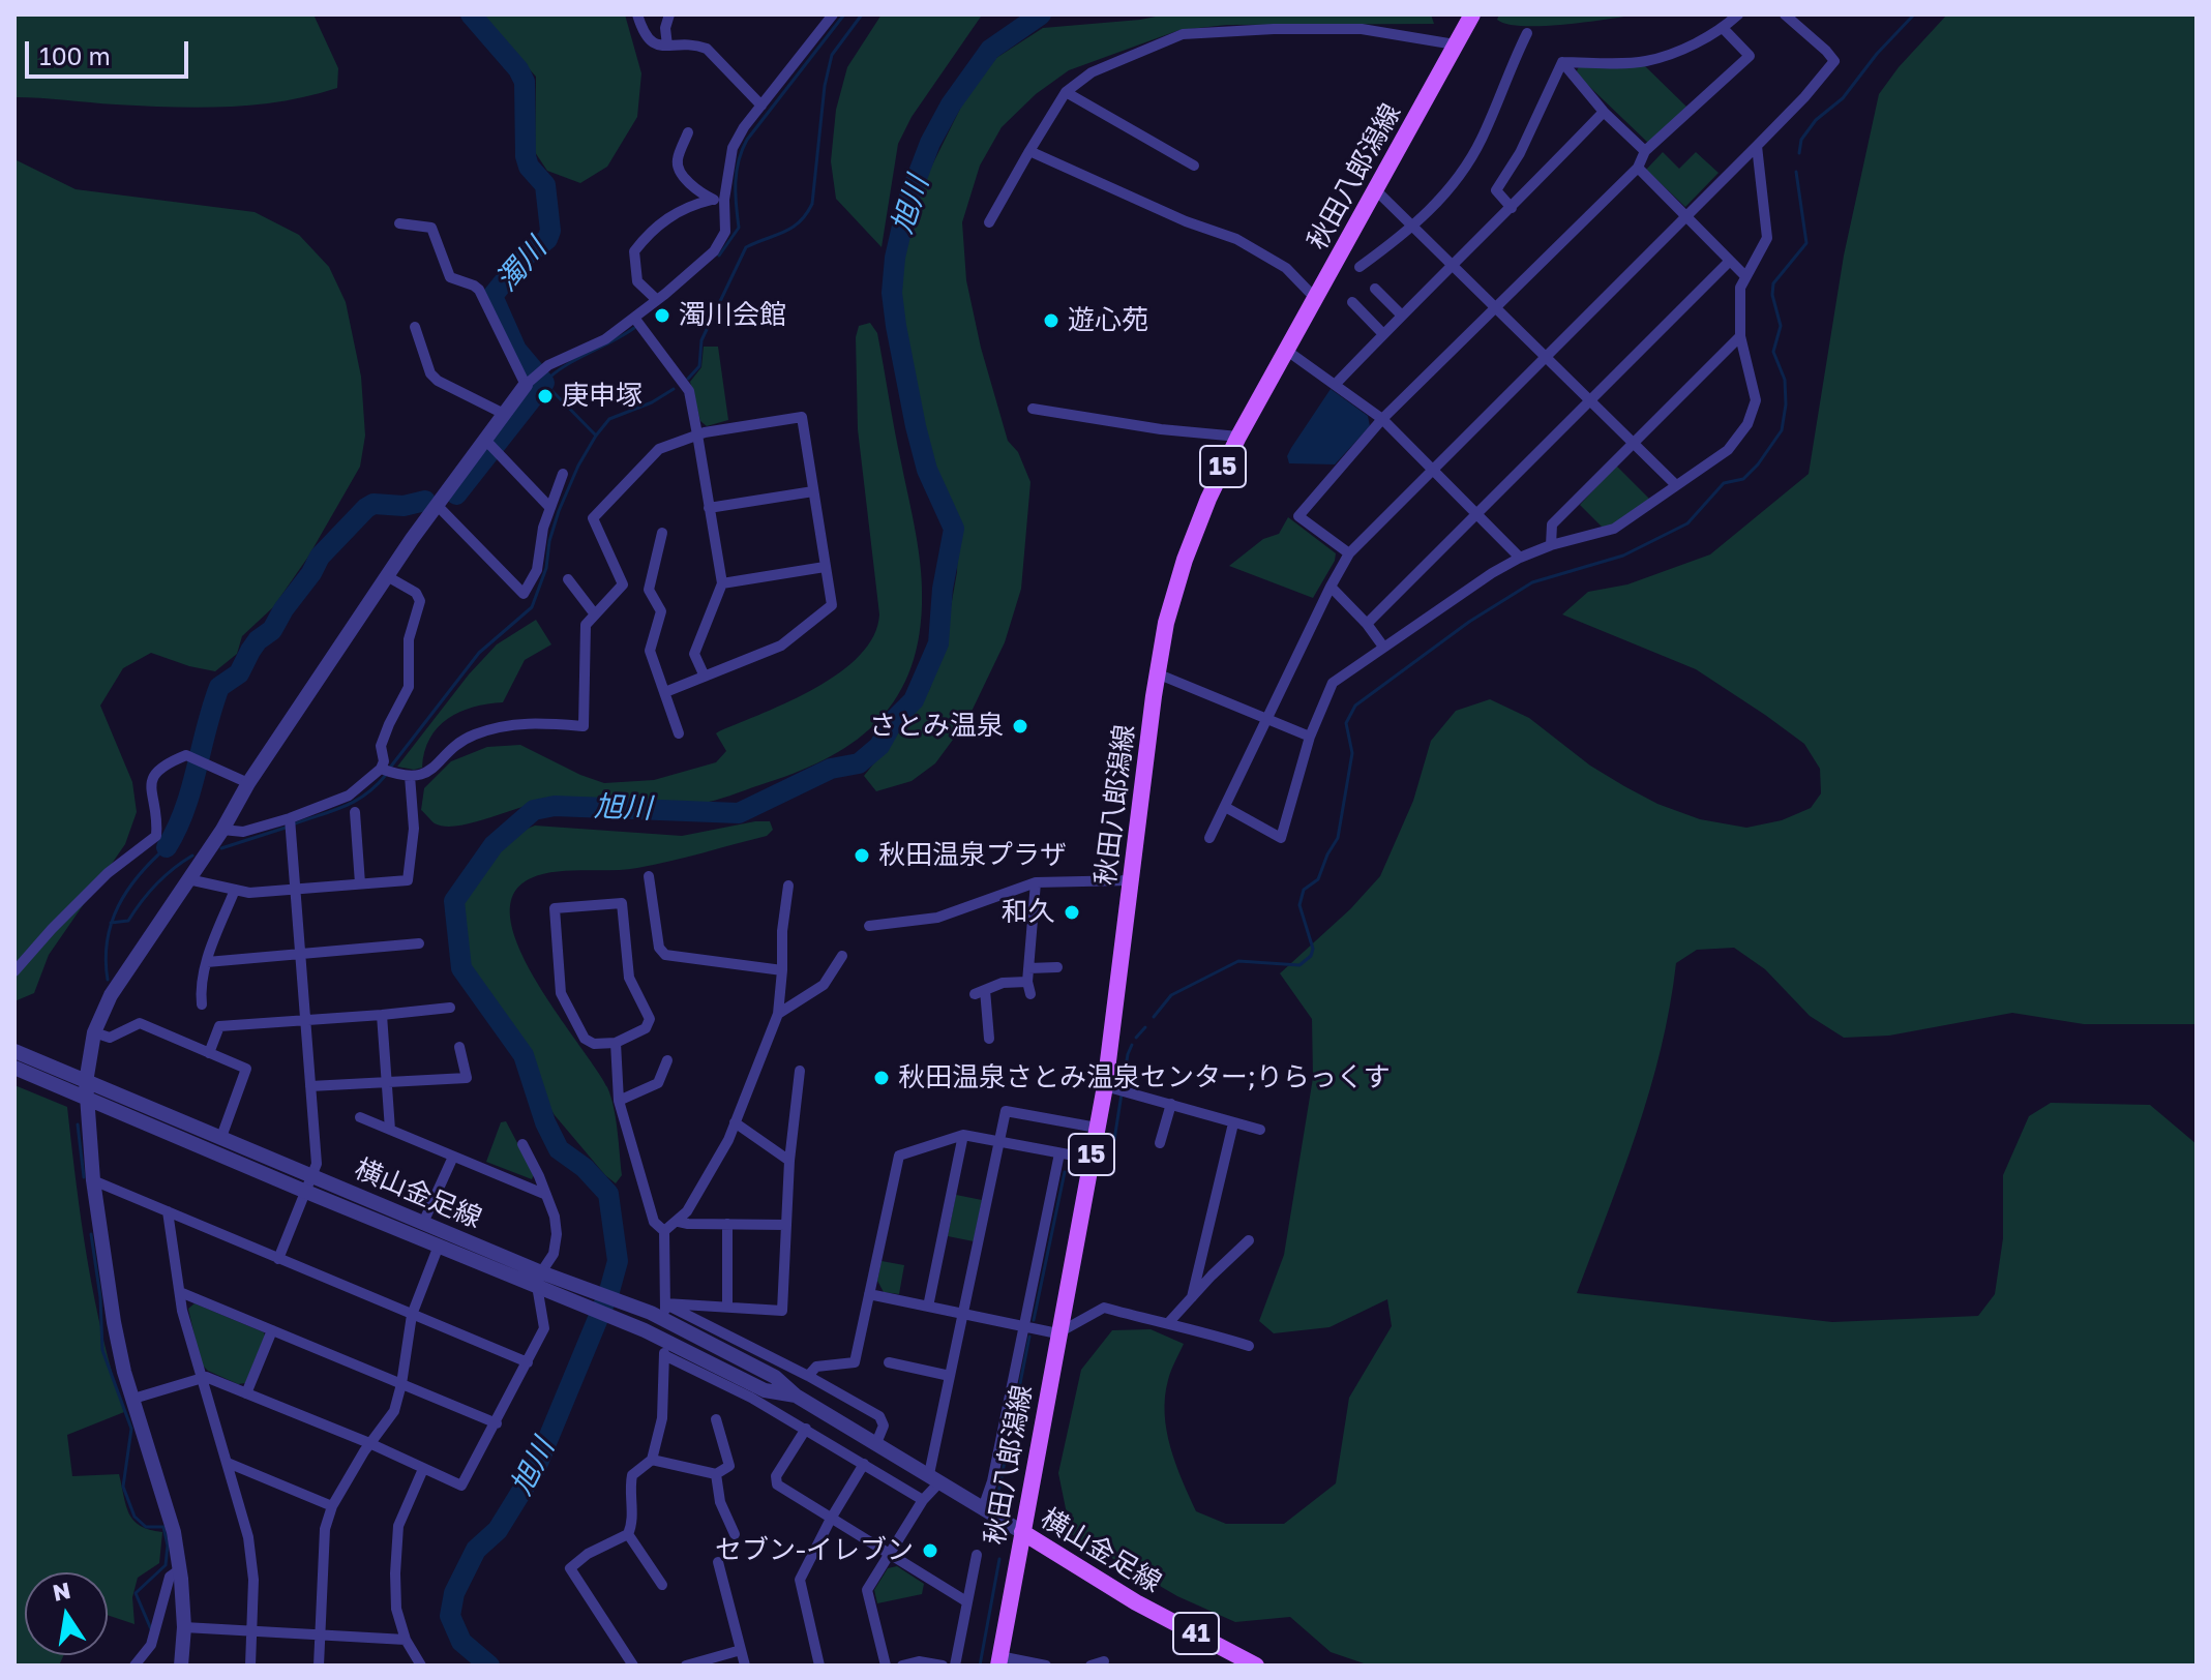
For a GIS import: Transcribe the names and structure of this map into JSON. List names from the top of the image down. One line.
{"streets":{"main road":["秋田八郎潟線","15","横山金足線","41"]},"crossings":[["秋田八郎潟線","横山金足線"]],"water":["旭川","濁川"],"places":["濁川会館","遊心苑","庚申塚","さとみ温泉","秋田温泉プラザ","和久","秋田温泉さとみ温泉センター;りらっくす","セブン-イレブン"],"scale_bar":"100 m","north":"top"}
